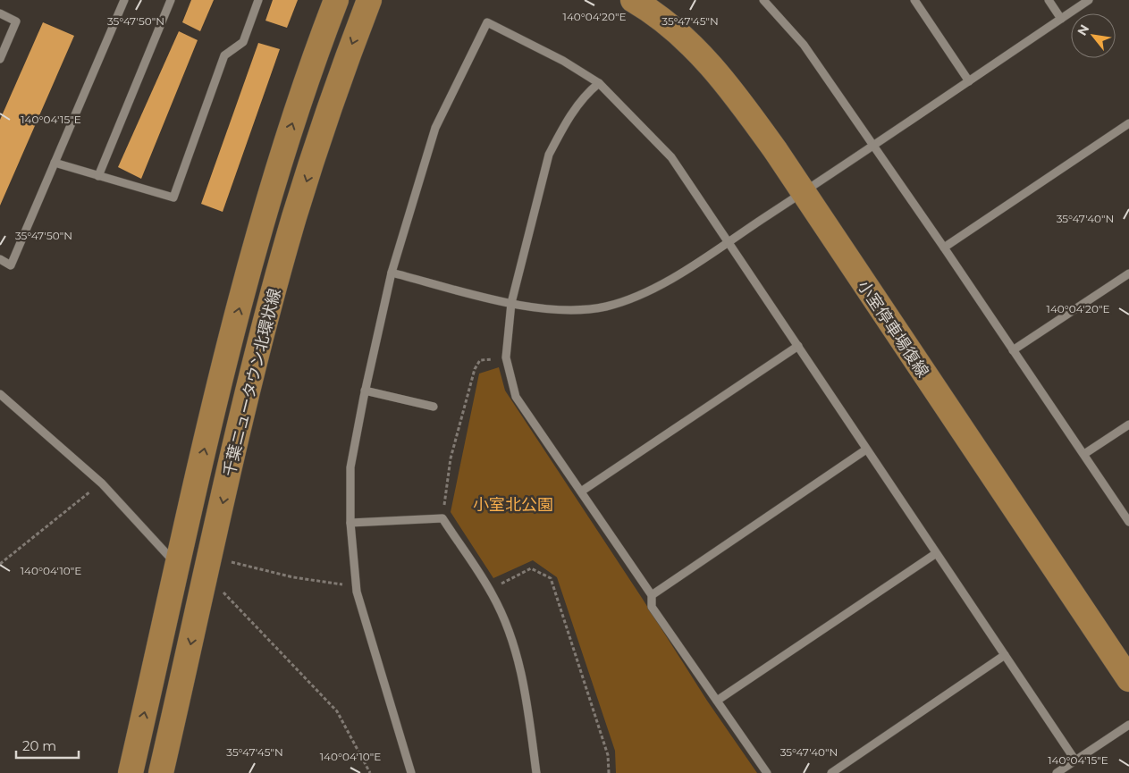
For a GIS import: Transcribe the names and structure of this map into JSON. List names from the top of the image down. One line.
{"streets":{"main road":["小室停車場復線","千葉ニュータウン北環状線"]},"parks":["小室北公園"],"scale_bar":"20 m","north":"top left","coordinates":["140°04'20\"E","35°47'50\"N","35°47'45\"N","140°04'15\"E","35°47'40\"N","140°04'10\"E"]}
